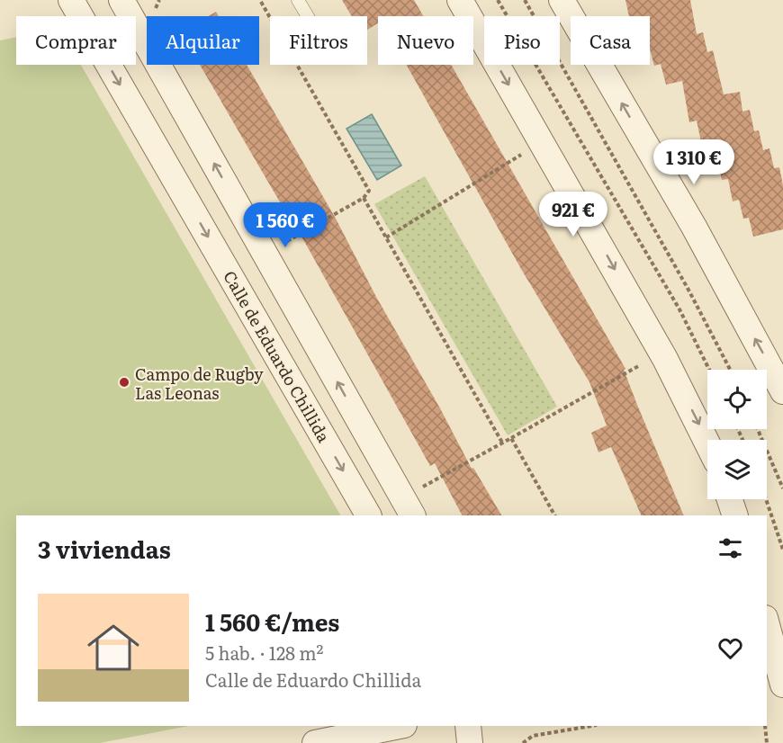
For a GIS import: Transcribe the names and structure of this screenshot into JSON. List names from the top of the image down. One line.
{"streets":{"street":["Calle de Eduardo Chillida"]},"places":["Campo de Rugby Las Leonas"],"page":{"chip":["Comprar","Alquilar","Filtros","Nuevo","Piso","Casa"],"price":["1 310 €","921 €","1 560 €"],"heading":"3 viviendas","list":[{"name":"1 560 €/mes","note":"5 hab. · 128 m² · Calle de Eduardo Chillida"}]}}
